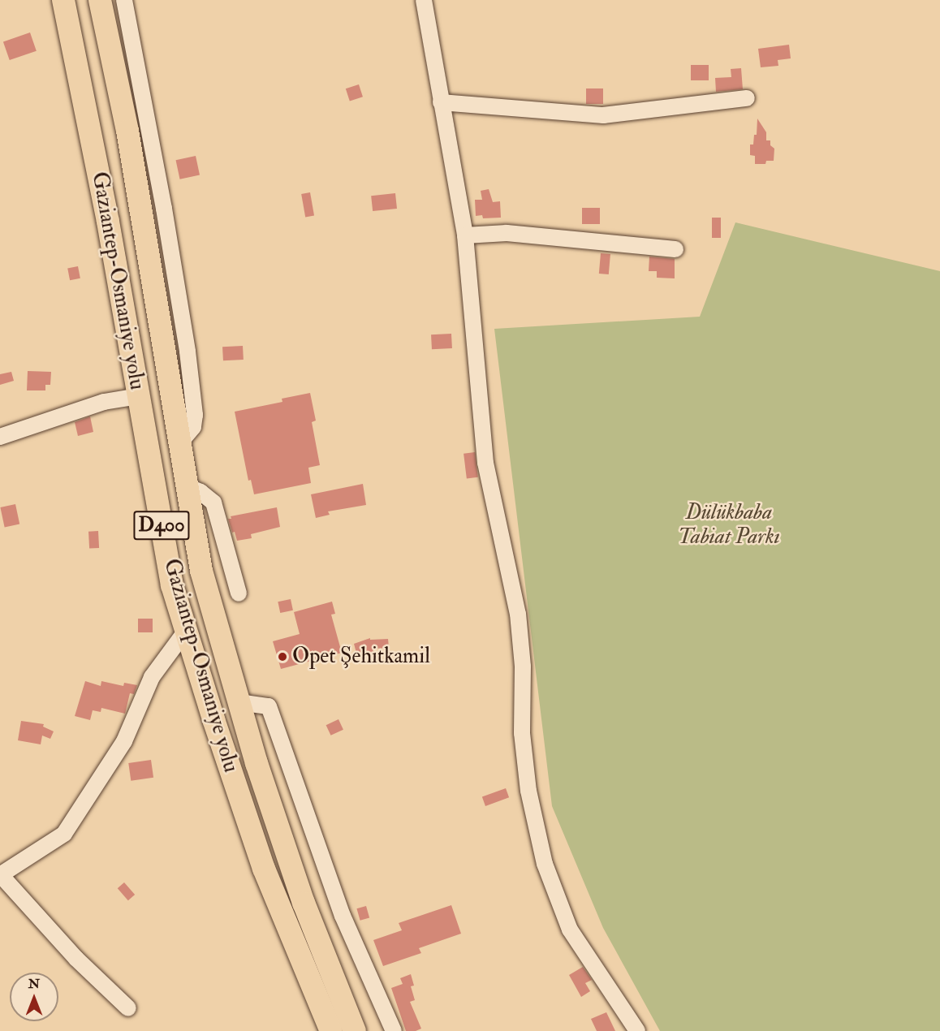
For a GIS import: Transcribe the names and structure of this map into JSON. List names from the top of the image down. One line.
{"streets":{"highway":["Gaziantep-Osmaniye yolu","D400"]},"parks":["Dülükbaba Tabiat Parkı"],"places":["Opet Şehitkamil"],"north":"top"}
